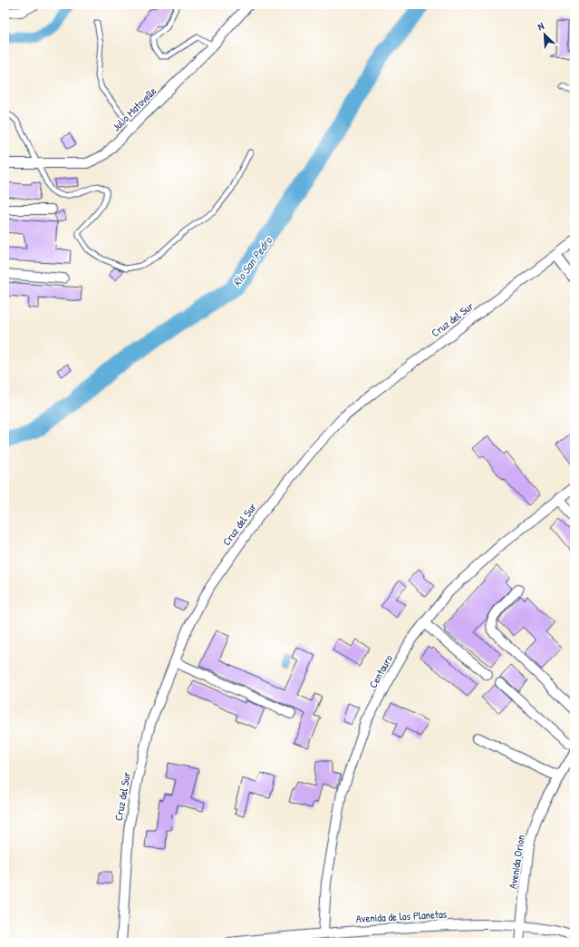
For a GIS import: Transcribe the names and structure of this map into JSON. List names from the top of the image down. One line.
{"streets":{"street":["Julio Matovelle","Cruz del Sur","Centauro","Avenida Orion","Avenida de los Planetas"]},"crossings":[["Centauro","Avenida de los Planetas"],["Avenida Orion","Avenida de los Planetas"]],"water":["Río San Pedro"],"north":"top left"}
